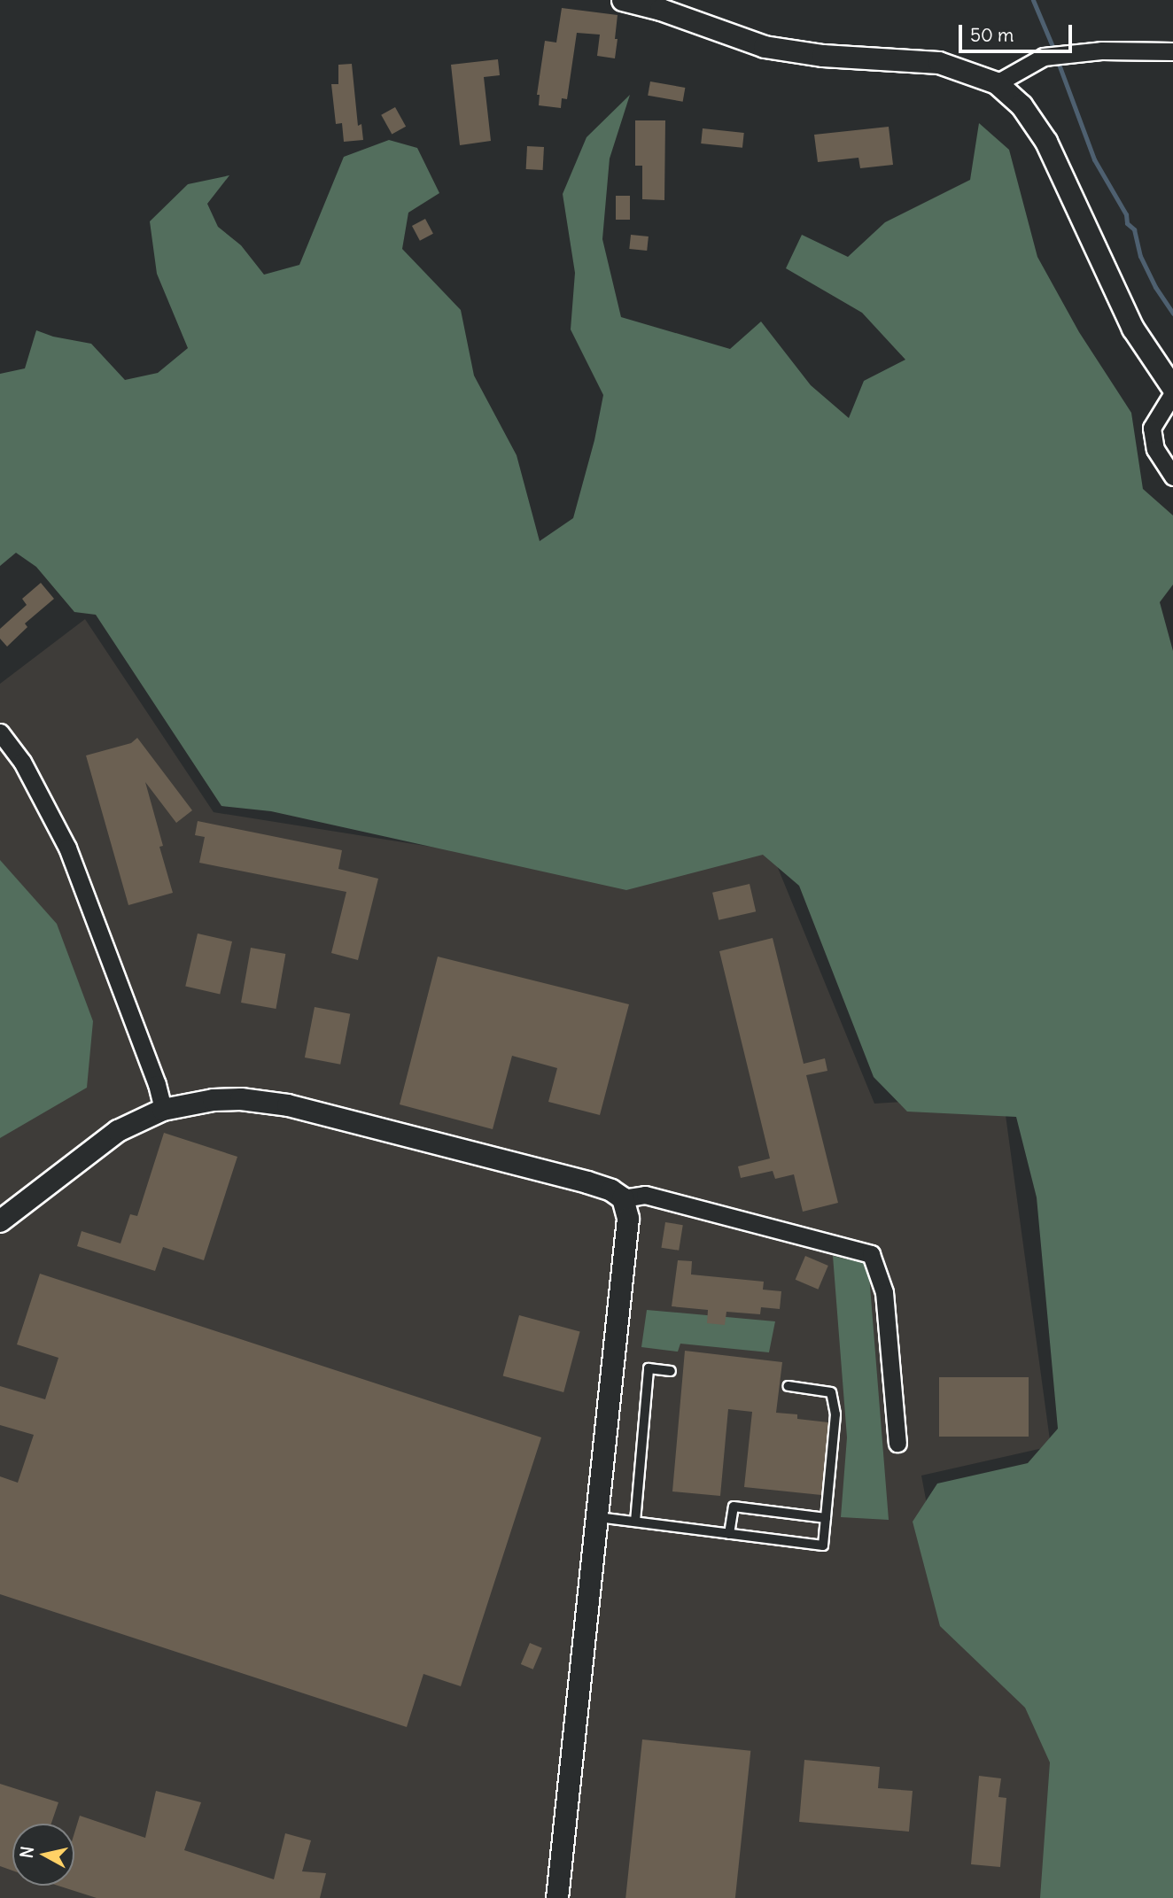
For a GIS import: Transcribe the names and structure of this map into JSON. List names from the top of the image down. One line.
{"scale_bar":"50 m","north":"left"}
